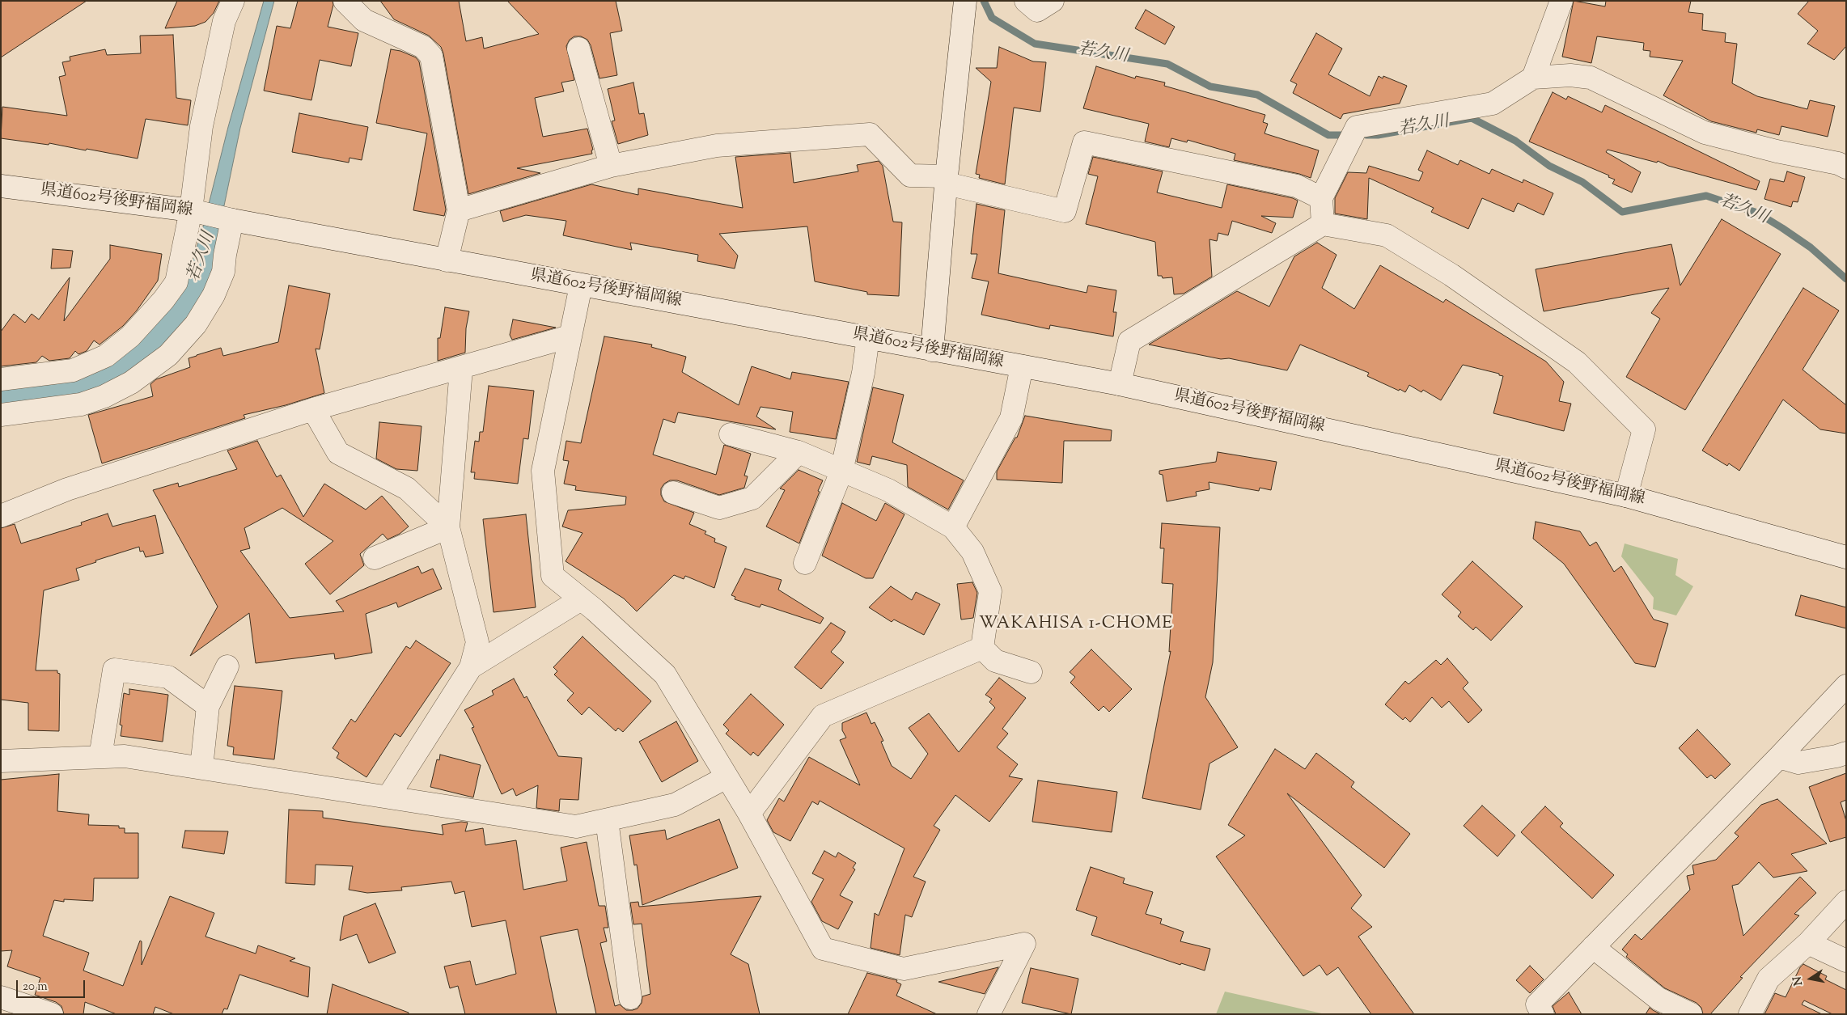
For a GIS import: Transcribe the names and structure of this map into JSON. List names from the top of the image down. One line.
{"streets":{"street":["県道602号後野福岡線"]},"districts":["WAKAHISA 1-CHOME"],"water":["若久川"],"scale_bar":"20 m","north":"left"}
